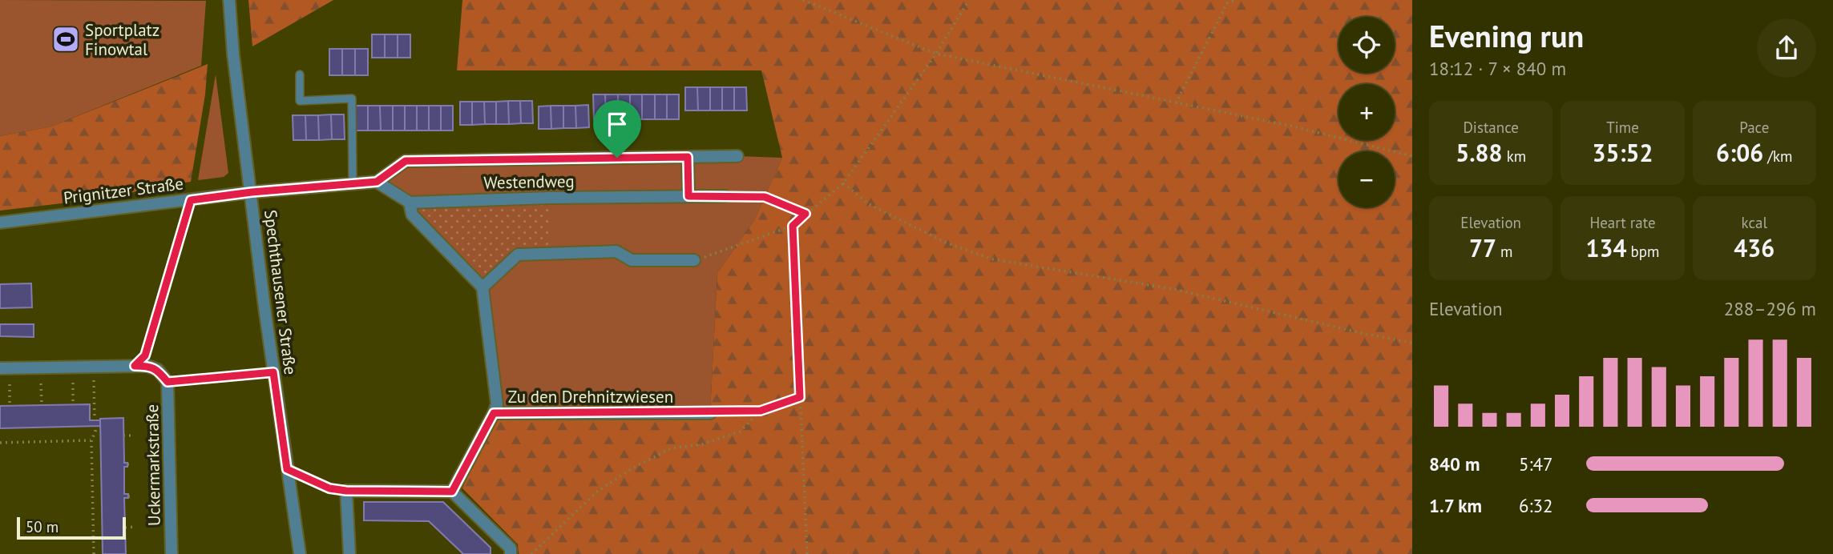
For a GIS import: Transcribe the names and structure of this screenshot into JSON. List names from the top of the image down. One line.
{"streets":{"street":["Westendweg","Prignitzer Straße","Spechthausener Straße","Zu den Drehnitzwiesen","Uckermarkstraße"]},"crossings":[["Prignitzer Straße","Spechthausener Straße"]],"places":{"sports":["Sportplatz Finowtal"]},"scale_bar":"50 m","page":{"heading":["Evening run","18:12 · 7 × 840 m"],"map_buttons":["+","−"],"stats":[["Distance","5.88 km"],["Time","35:52"],["Pace","6:06 /km"],["Elevation","77 m"],["Heart rate","134 bpm"],["kcal","436"]],"chart":["Elevation","288–296 m"],"list":[{"name":"840 m","note":"5:47"},{"name":"1.7 km","note":"6:32"}],"scale":"50 m"}}
